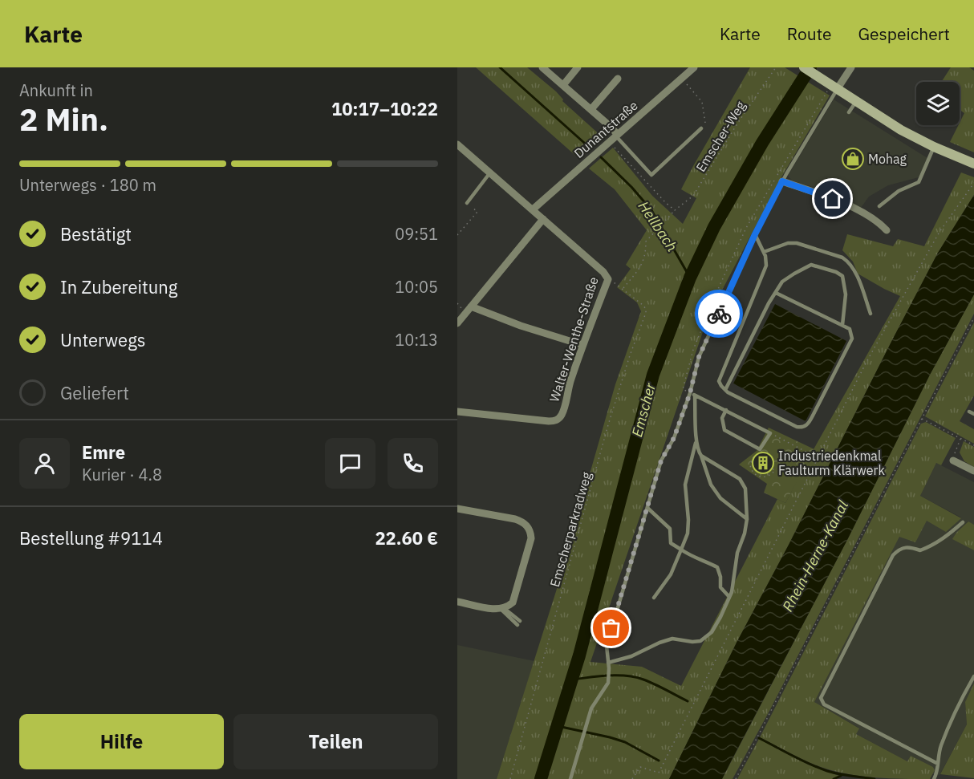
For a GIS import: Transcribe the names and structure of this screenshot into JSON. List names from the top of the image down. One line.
{"streets":{"street":["Dunantstraße","Walter-Wenthe-Straße"],"path":["Emscher-Weg","Emscherparkradweg"]},"crossings":[["Dunantstraße","Walter-Wenthe-Straße"],["Emscher-Weg","Emscherparkradweg"]],"water":["Hellbach","Emscher","Rhein-Herne-Kanal"],"places":{"shop":["Mohag"],"building":["Industriedenkmal Faulturm Klärwerk"]},"page":{"header":"Karte","nav":["Karte","Route","Gespeichert"],"heading":["2 Min.","Ankunft in","10:17–10:22"],"panel":["Emre","Kurier · 4.8","Bestellung #9114","22.60 €"],"bar":"Unterwegs · 180 m","list":[["Bestätigt","09:51"],["In Zubereitung","10:05"],["Unterwegs","10:13"],"Geliefert"],"buttons":["Hilfe","Teilen"]}}
